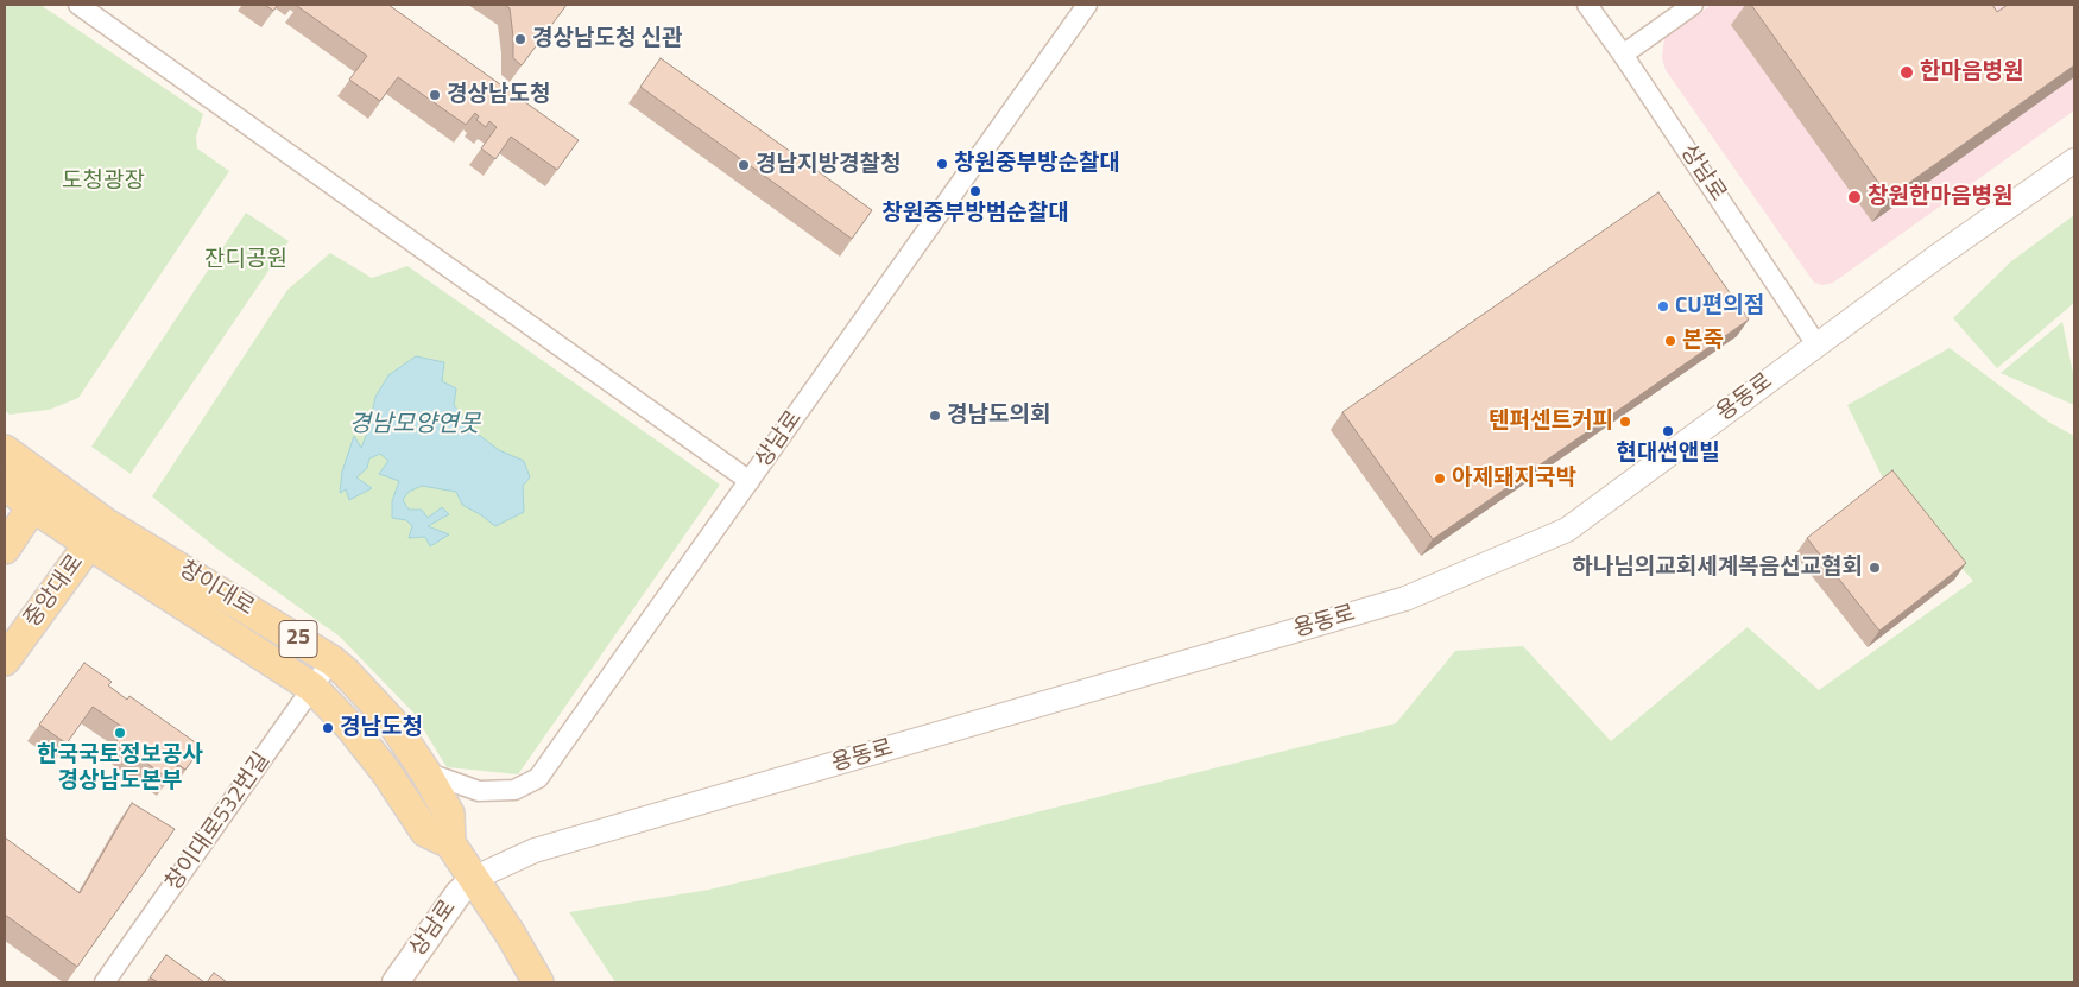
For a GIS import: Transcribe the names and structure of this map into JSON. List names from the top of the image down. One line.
{"streets":{"main road":["상남로","창이대로","중앙대로","25"],"street":["용동로","창이대로532번길"]},"crossings":[["상남로","용동로"],["상남로","창이대로"],["용동로","창이대로"],["창이대로","중앙대로"],["창이대로","창이대로532번길"]],"water":["경남모양연못"],"parks":["도청광장","잔디공원"],"places":["경상남도청 신관","한마음병원","경상남도청","창원중부방순찰대","경남지방경찰청","창원중부방범순찰대","창원한마음병원","CU편의점","본죽","경남도의회","텐퍼센트커피","현대썬앤빌","아제돼지국박","하나님의교회세계복음선교협회","경남도청","한국국토정보공사 경상남도본부"]}
